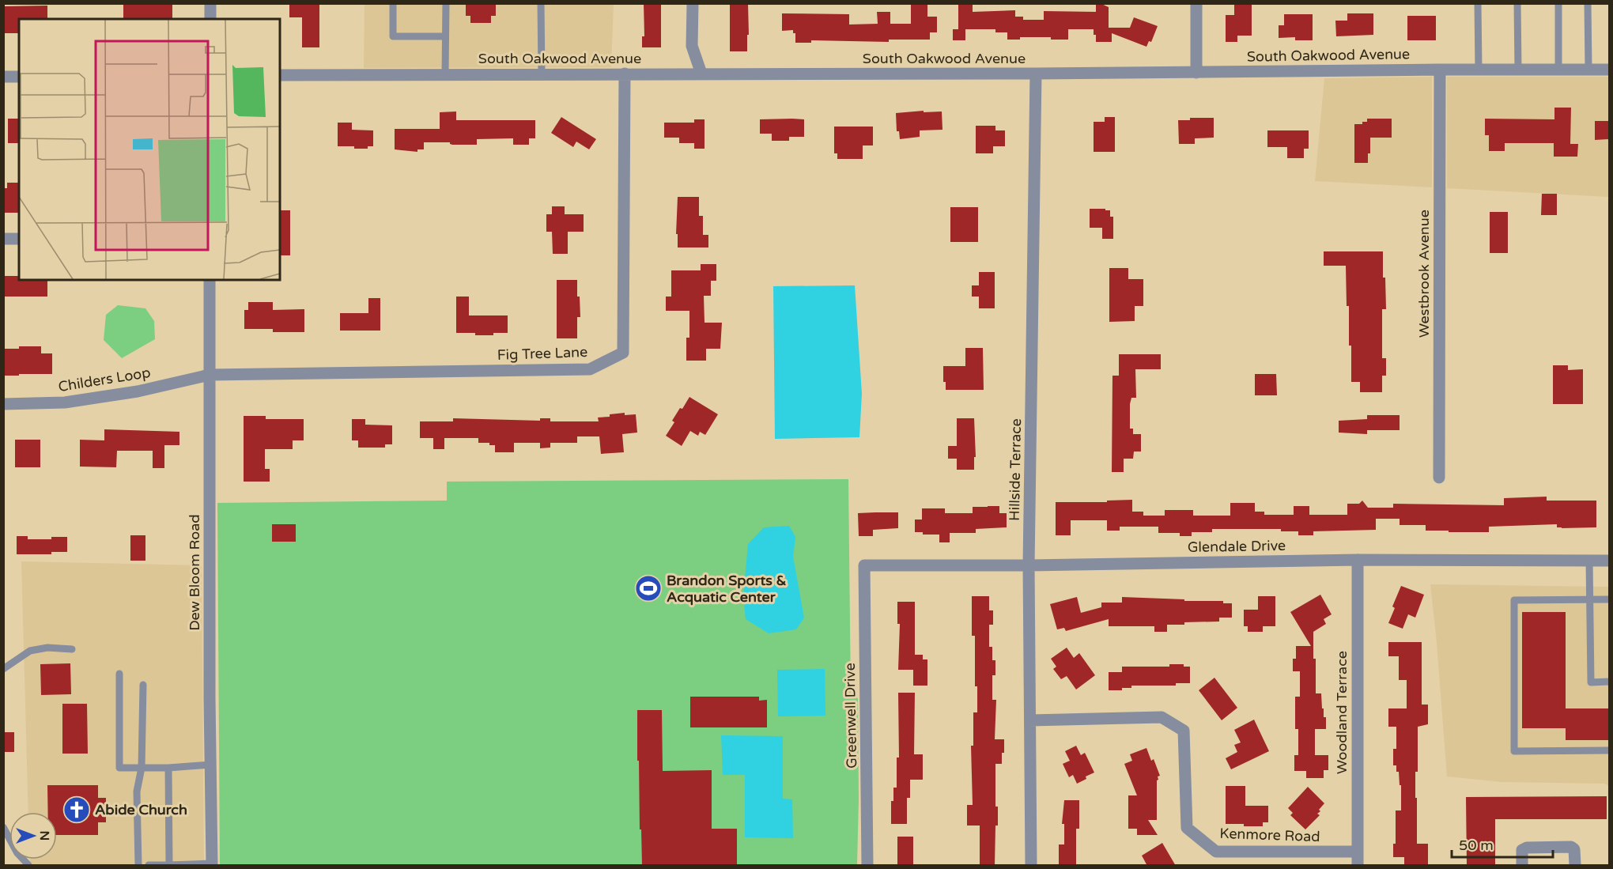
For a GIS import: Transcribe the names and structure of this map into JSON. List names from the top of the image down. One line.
{"streets":{"street":["South Oakwood Avenue","Westbrook Avenue","Fig Tree Lane","Childers Loop","Hillside Terrace","Glendale Drive","Dew Bloom Road","Woodland Terrace","Greenwell Drive","Kenmore Road"]},"crossings":[["South Oakwood Avenue","Westbrook Avenue"],["South Oakwood Avenue","Fig Tree Lane"],["South Oakwood Avenue","Hillside Terrace"],["Fig Tree Lane","Childers Loop"],["Fig Tree Lane","Dew Bloom Road"],["Childers Loop","Dew Bloom Road"],["Hillside Terrace","Glendale Drive"],["Hillside Terrace","Kenmore Road"],["Glendale Drive","Woodland Terrace"],["Glendale Drive","Greenwell Drive"],["Woodland Terrace","Kenmore Road"]],"places":{"sports":["Brandon Sports & Acquatic Center"],"church":["Abide Church"]},"scale_bar":"50 m","north":"right"}
